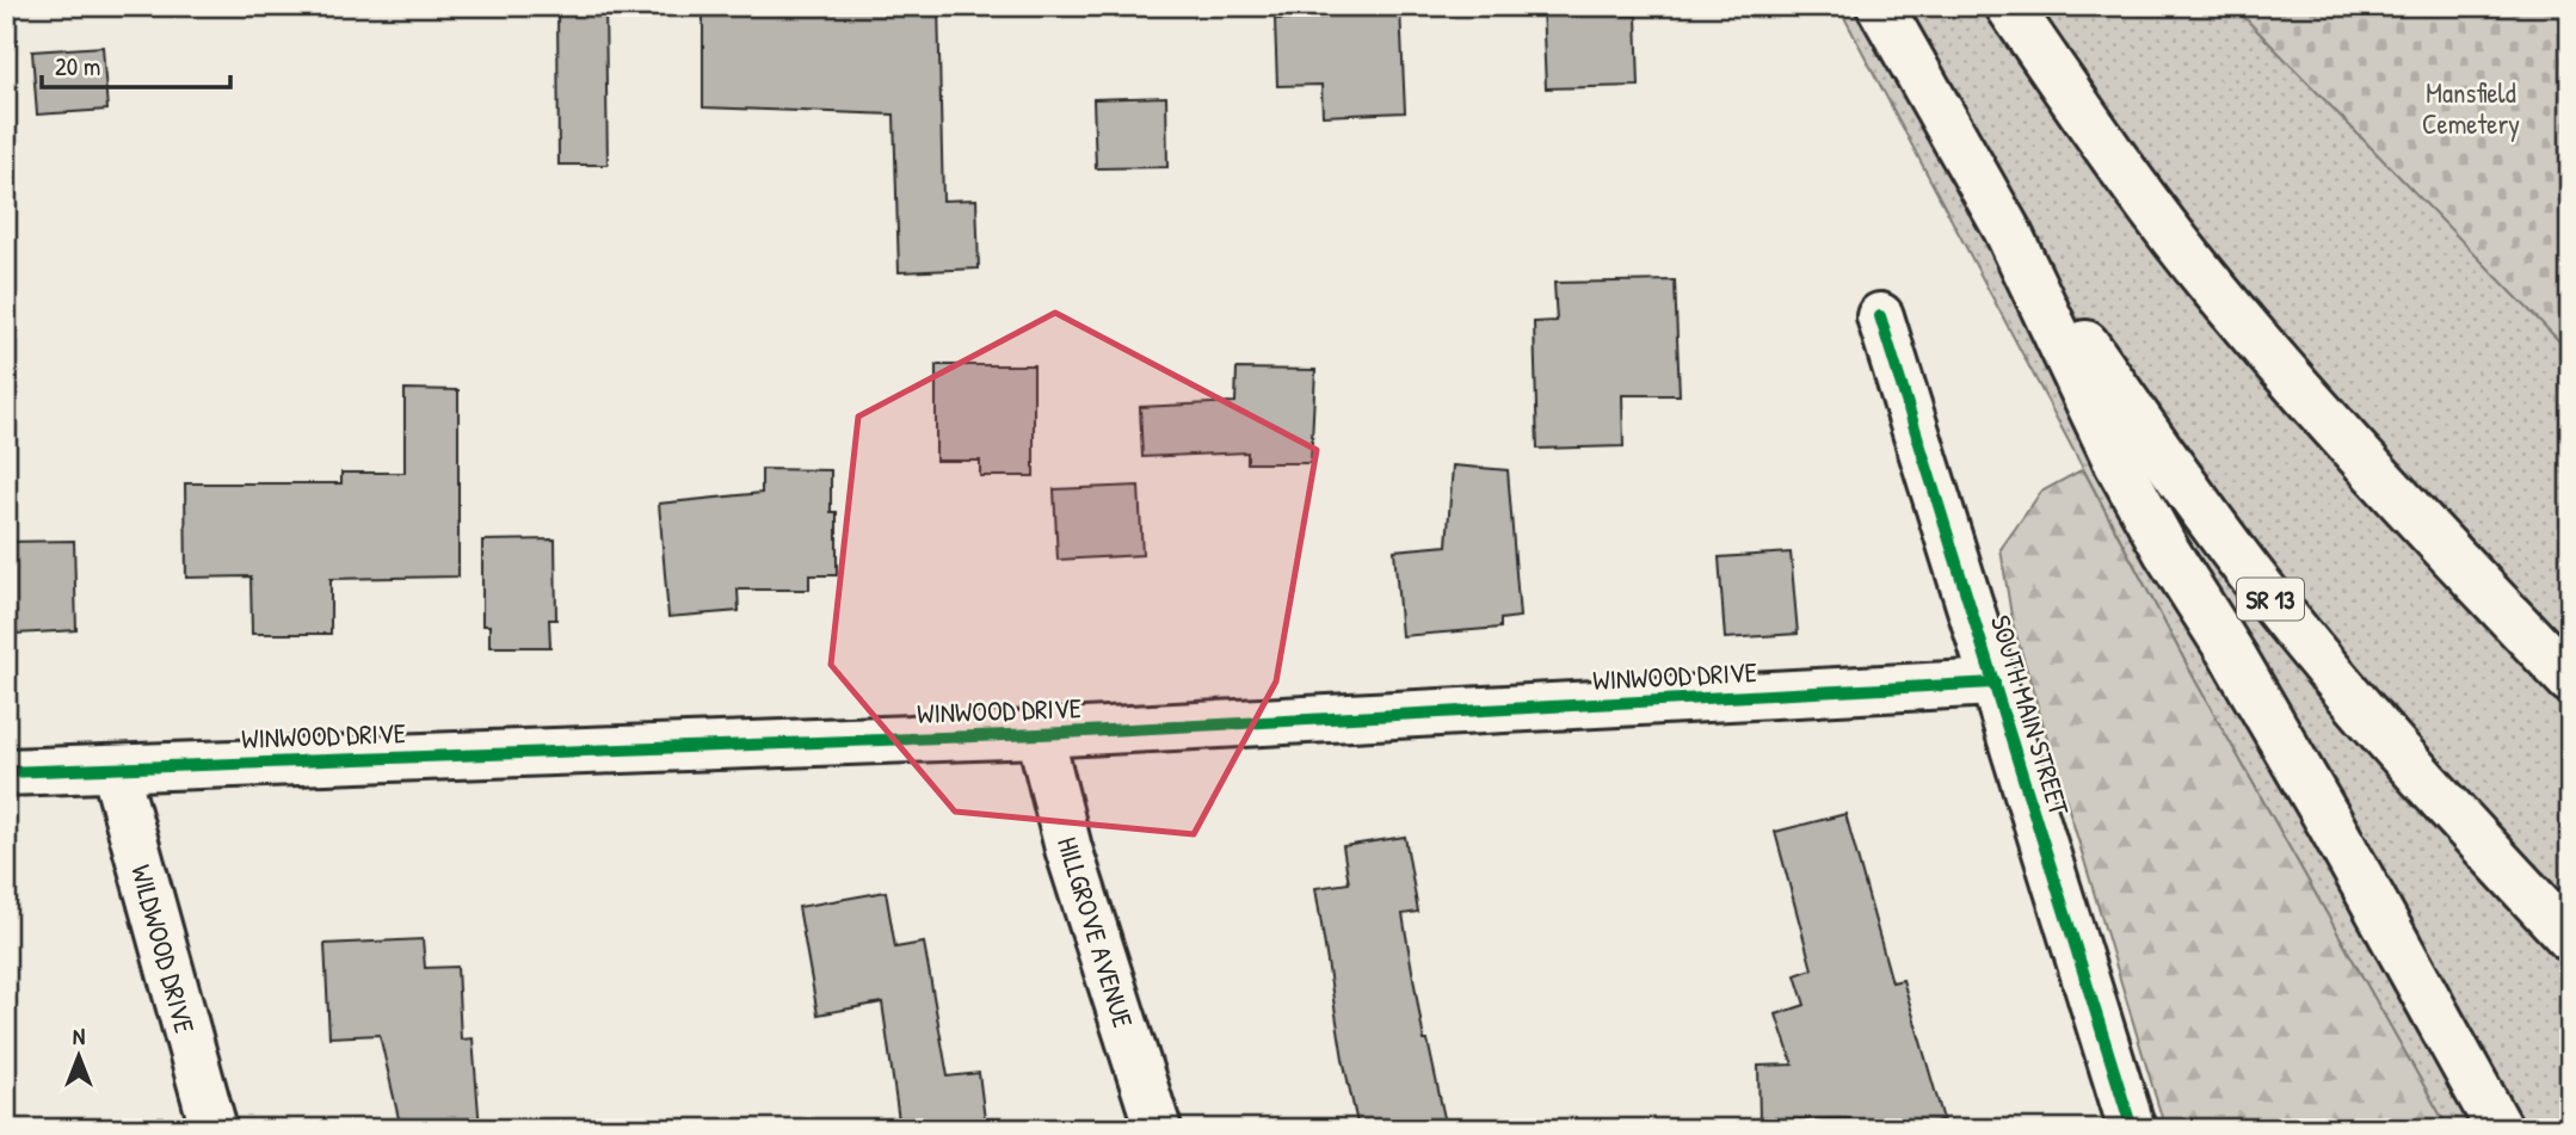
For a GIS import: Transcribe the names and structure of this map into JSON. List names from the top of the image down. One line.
{"streets":{"main road":["SR 13","WINWOOD DRIVE","SOUTH MAIN STREET","HILLGROVE AVENUE","WILDWOOD DRIVE"]},"crossings":[["WINWOOD DRIVE","SOUTH MAIN STREET"],["WINWOOD DRIVE","HILLGROVE AVENUE"],["WINWOOD DRIVE","WILDWOOD DRIVE"]],"parks":["Mansfield Cemetery"],"scale_bar":"20 m","north":"top"}
